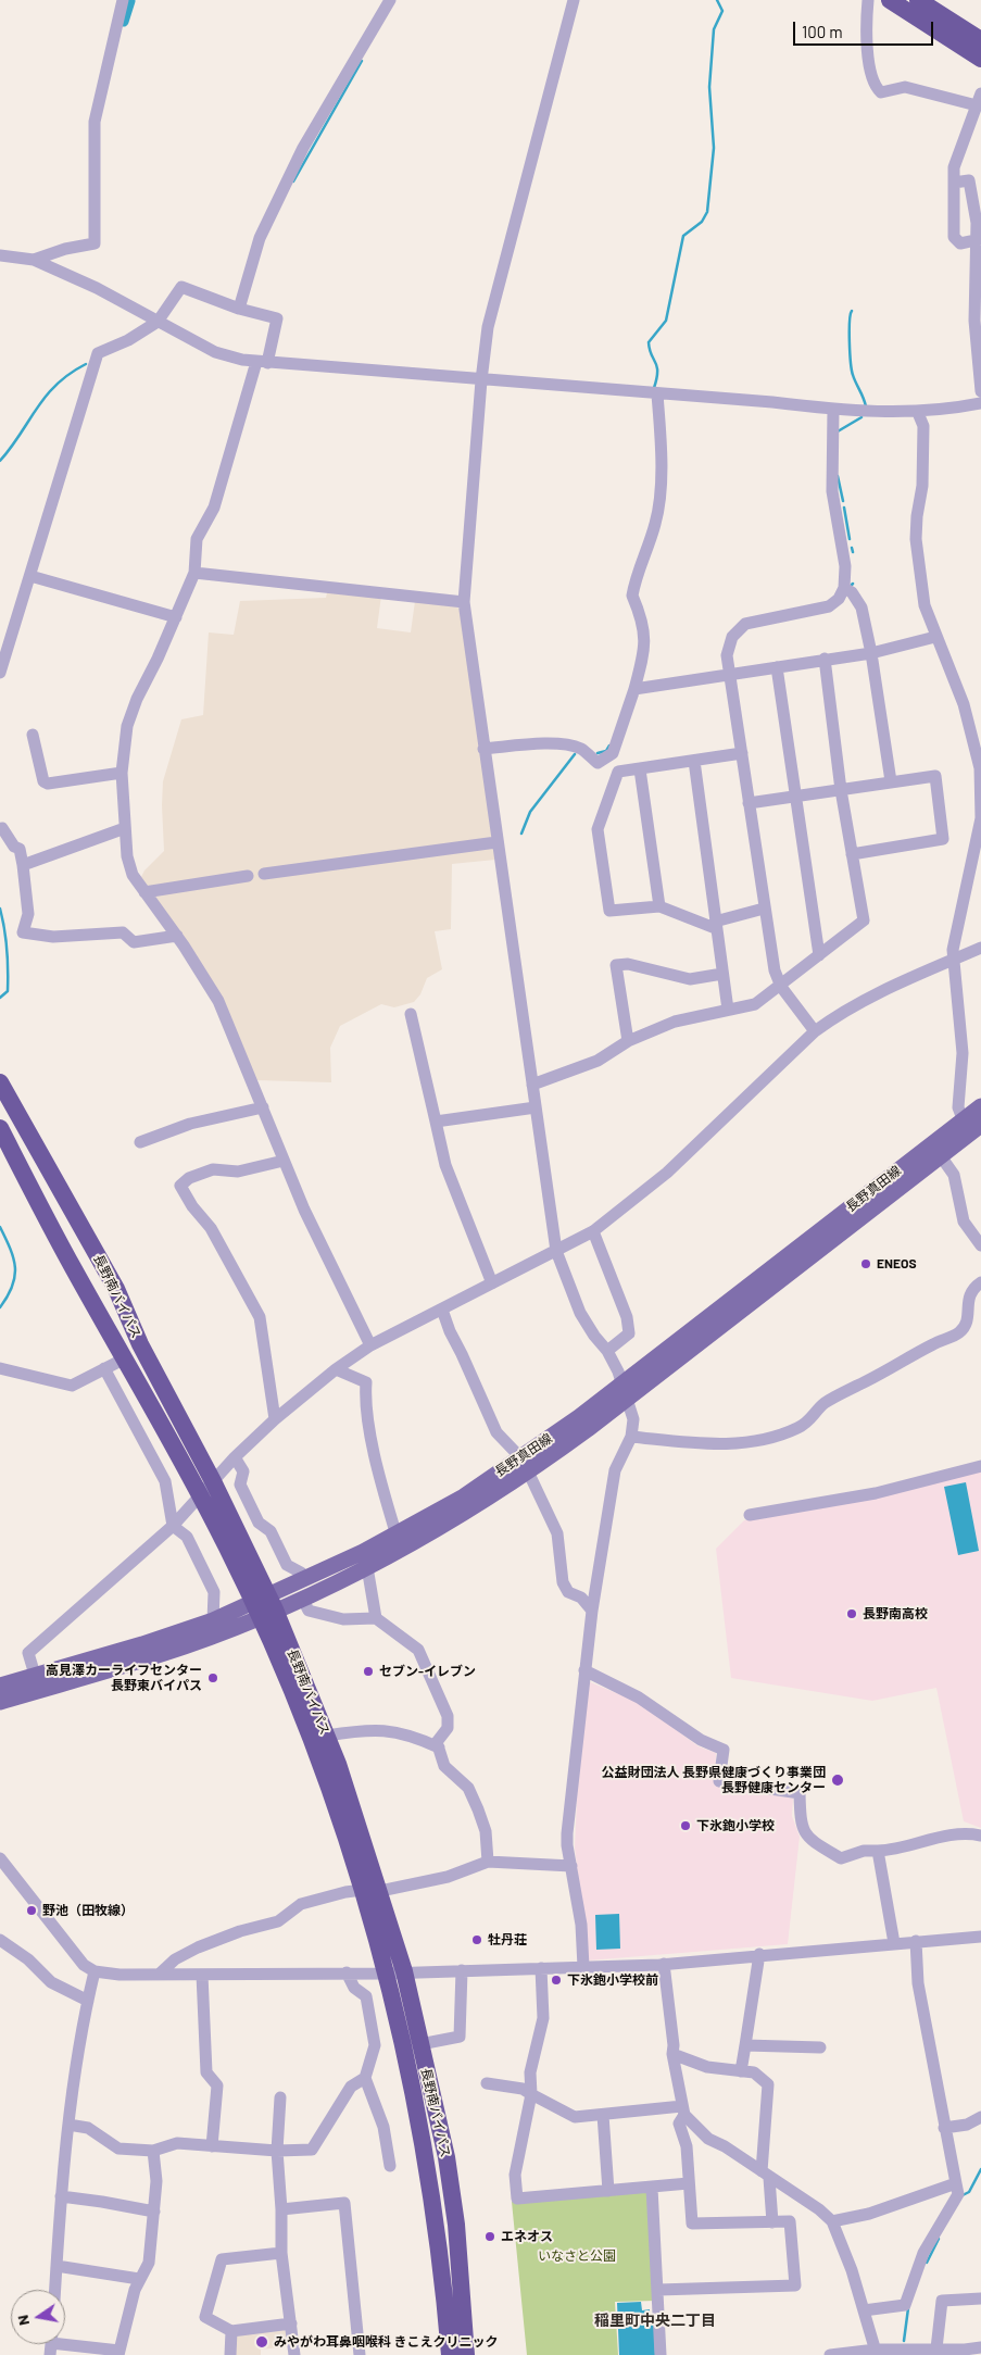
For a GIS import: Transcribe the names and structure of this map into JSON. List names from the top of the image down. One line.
{"streets":{"highway":["長野南バイパス"],"main road":["長野真田線"]},"crossings":[["長野真田線","長野南バイパス"]],"districts":["稲里町中央二丁目"],"parks":["いなさと公園"],"places":["ENEOS","長野南高校","セブン-イレブン","高見澤カーライフセンター 長野東バイパス","公益財団法人 長野県健康づくり事業団 長野健康センター","下氷鉋小学校","野池（田牧線）","牡丹荘","下氷鉋小学校前","エネオス","みやがわ耳鼻咽喉科 きこえクリニック"],"scale_bar":"100 m","north":"left"}
